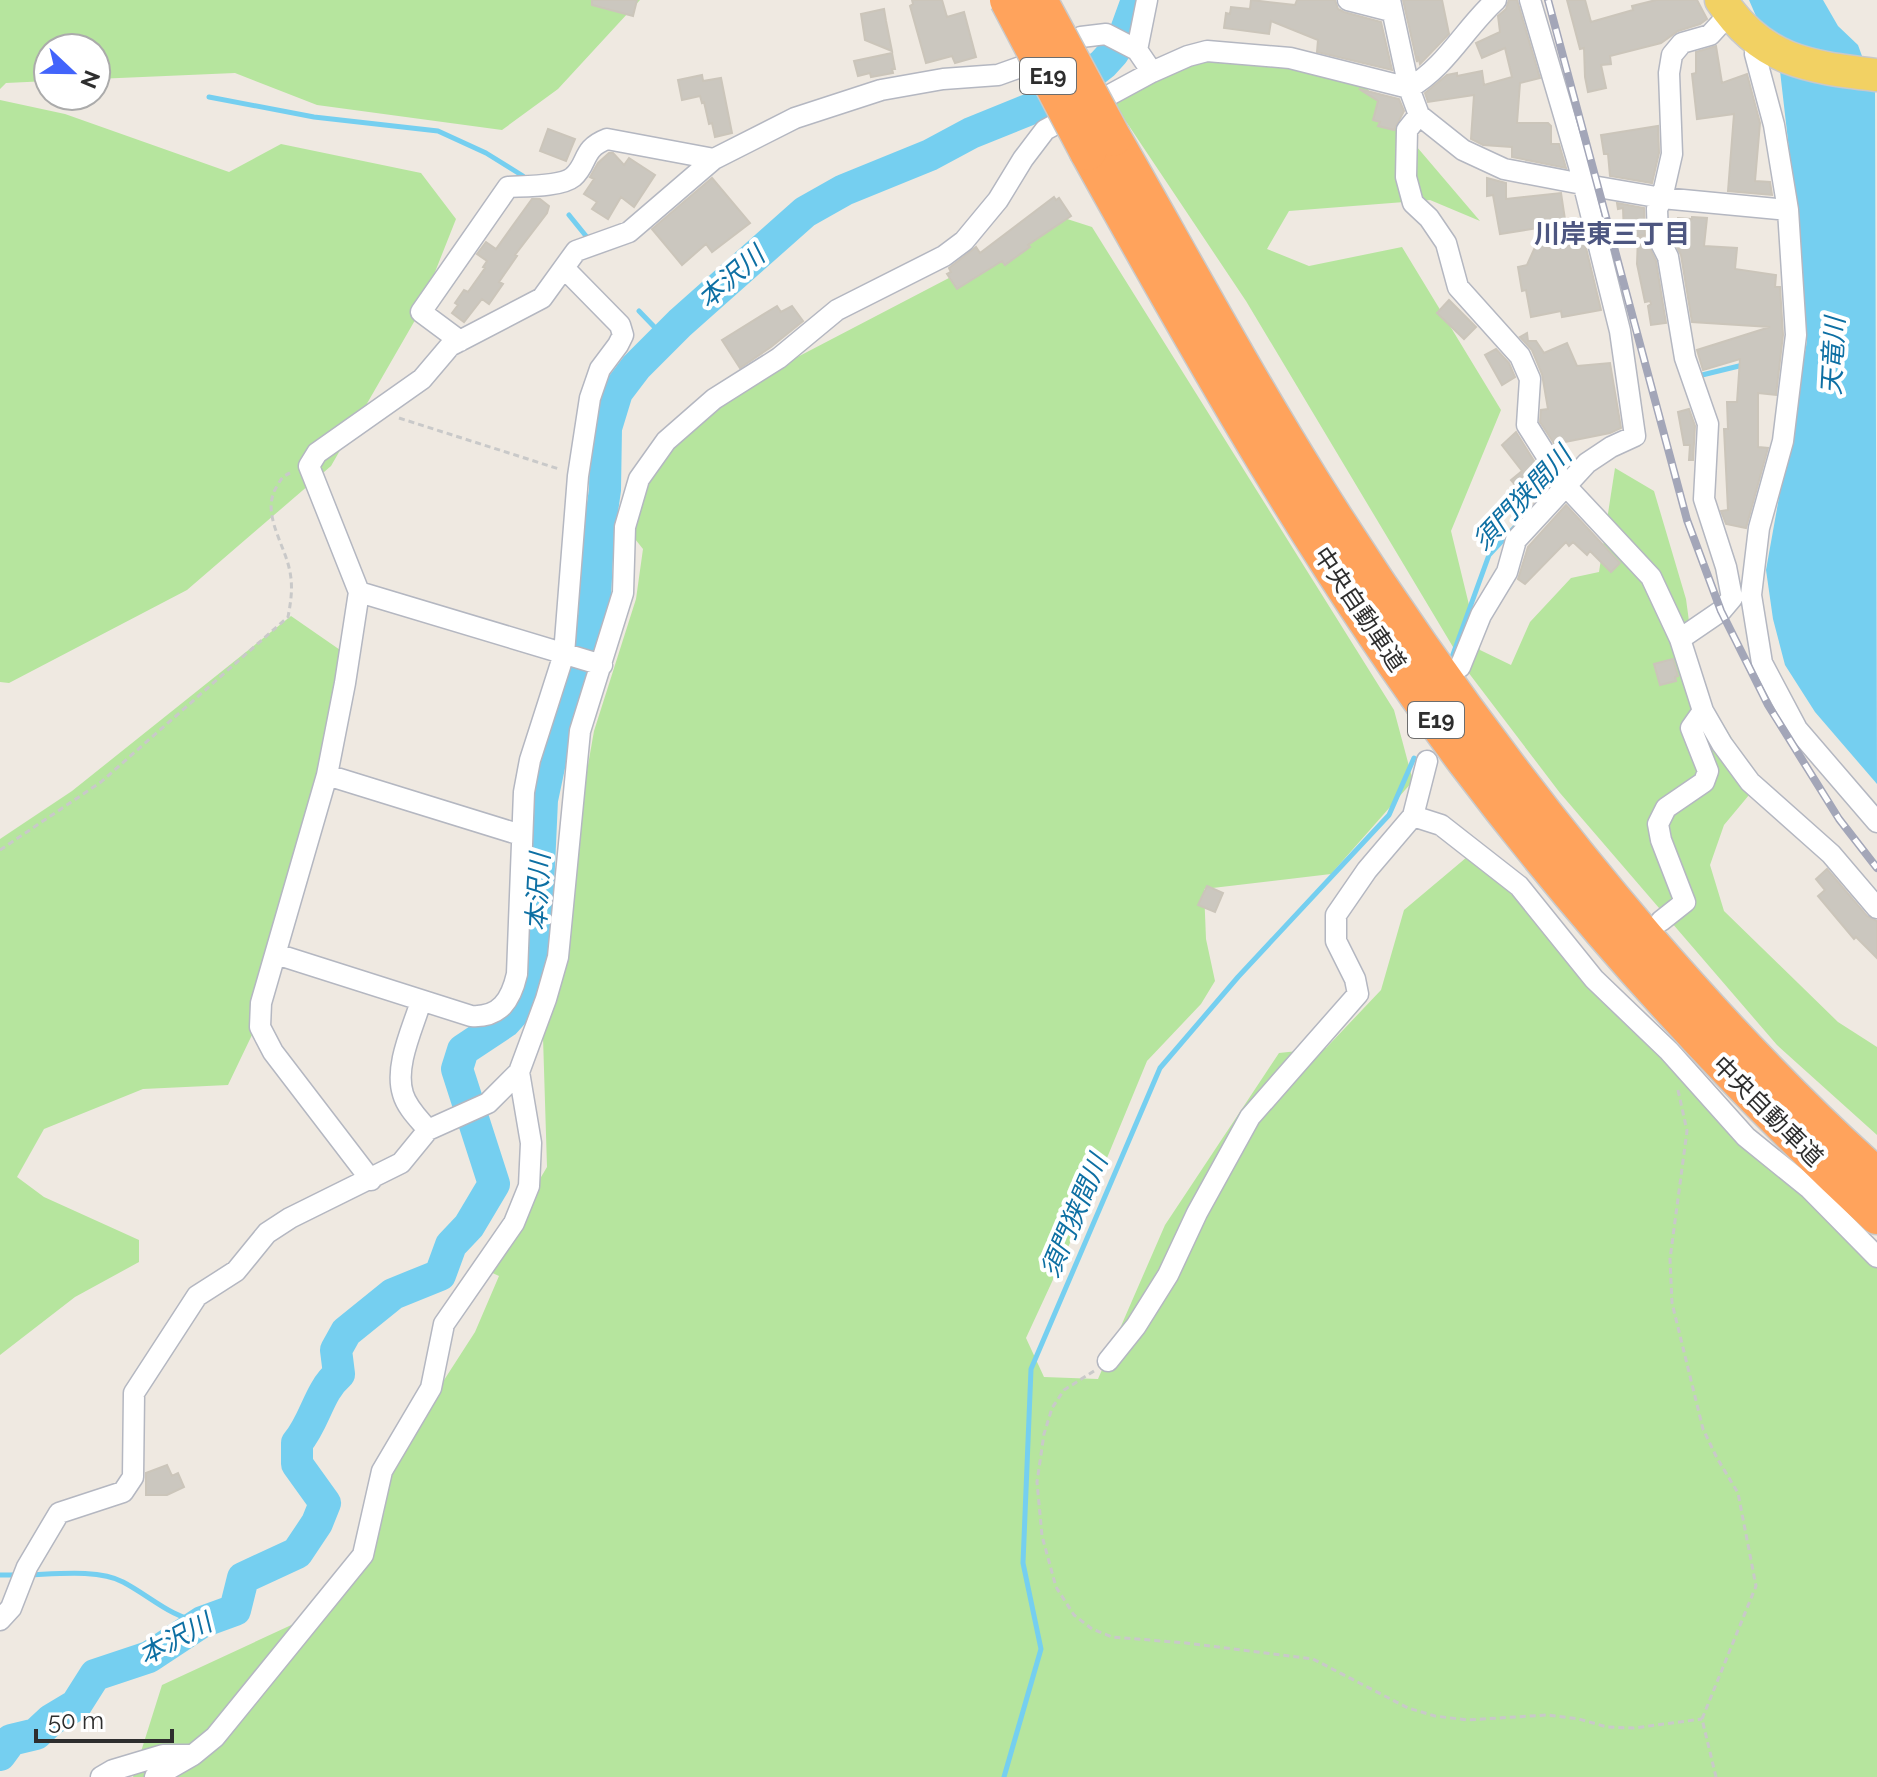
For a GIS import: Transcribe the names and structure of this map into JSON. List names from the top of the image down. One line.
{"streets":{"highway":["E19","中央自動車道"]},"districts":["川岸東三丁目"],"water":["本沢川","天竜川","須門狭間川"],"scale_bar":"50 m","north":"right"}
